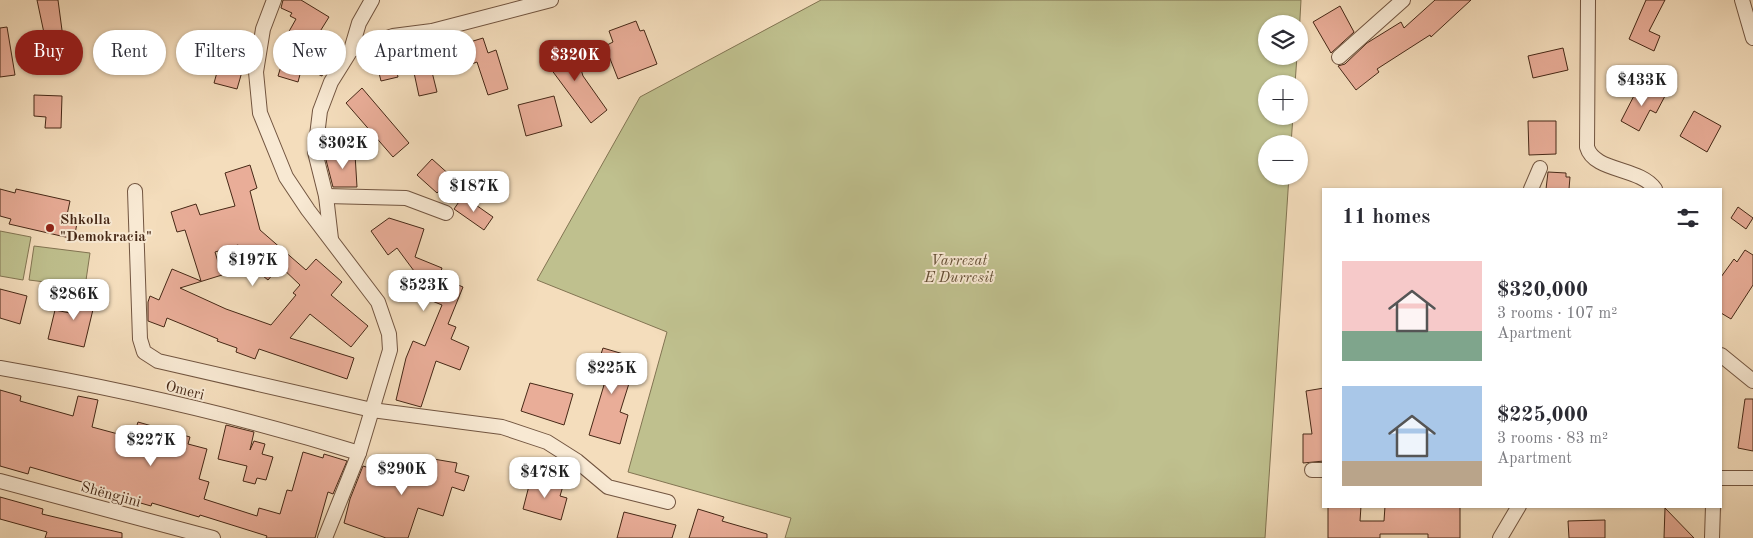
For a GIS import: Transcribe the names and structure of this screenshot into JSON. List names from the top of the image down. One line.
{"streets":{"street":["Omeri","Shëngjini"]},"parks":["Varrezat E Durresit"],"places":["Shkolla \"Demokracia\""],"page":{"map_buttons":["+","−"],"chip":["Buy","Rent","Filters","New","Apartment"],"price":["$320K","$433K","$302K","$187K","$197K","$523K","$286K","$225K","$227K","$290K","$478K"],"heading":"11 homes","list":[{"name":"$320,000","note":"3 rooms · 107 m² · Apartment"},{"name":"$225,000","note":"3 rooms · 83 m² · Apartment"}]}}
